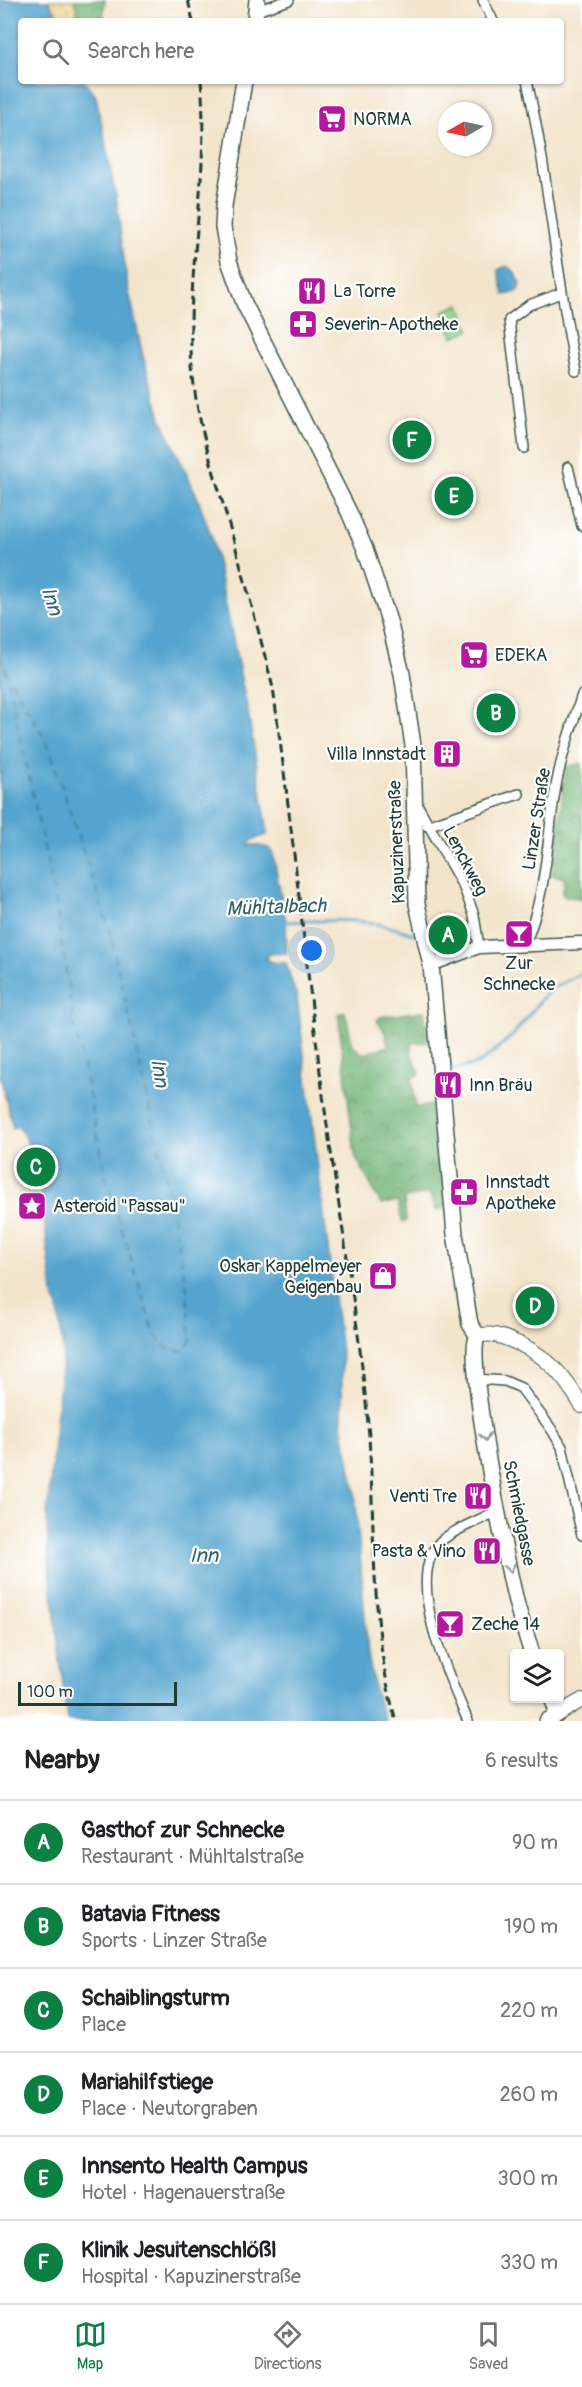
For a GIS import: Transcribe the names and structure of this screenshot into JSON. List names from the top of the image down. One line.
{"streets":{"main road":["Kapuzinerstraße","Schmiedgasse"],"street":["Linzer Straße","Lenckweg"]},"crossings":[["Kapuzinerstraße","Lenckweg"],["Kapuzinerstraße","Schmiedgasse"]],"one_way":["Schmiedgasse"],"water":["Inn","Mühltalbach"],"places":{"supermarket":["NORMA","EDEKA"],"restaurant":["La Torre","Inn Bräu","Venti Tre","Pasta & Vino"],"pharmacy":["Severin-Apotheke","Innstadt Apotheke"],"building":["Villa Innstadt"],"bar":["Zur Schnecke","Zeche 14"],"place":["Asteroid \"Passau\""],"shop":["Oskar Kappelmeyer Geigenbau"]},"scale_bar":"100 m","north":"left","page":{"search":"Search here","pins":["F","E","B","A","C","D"],"scale":"100 m","heading":["Nearby","6 results"],"list":[{"mark":"A","name":"Gasthof zur Schnecke","note":"Restaurant · Mühltalstraße","value":"90 m"},{"mark":"B","name":"Batavia Fitness","note":"Sports · Linzer Straße","value":"190 m"},{"mark":"C","name":"Schaiblingsturm","note":"Place","value":"220 m"},{"mark":"D","name":"Mariahilfstiege","note":"Place · Neutorgraben","value":"260 m"},{"mark":"E","name":"Innsento Health Campus","note":"Hotel · Hagenauerstraße","value":"300 m"},{"mark":"F","name":"Klinik Jesuitenschlößl","note":"Hospital · Kapuzinerstraße","value":"330 m"}],"nav":["Map","Directions","Saved"]}}
